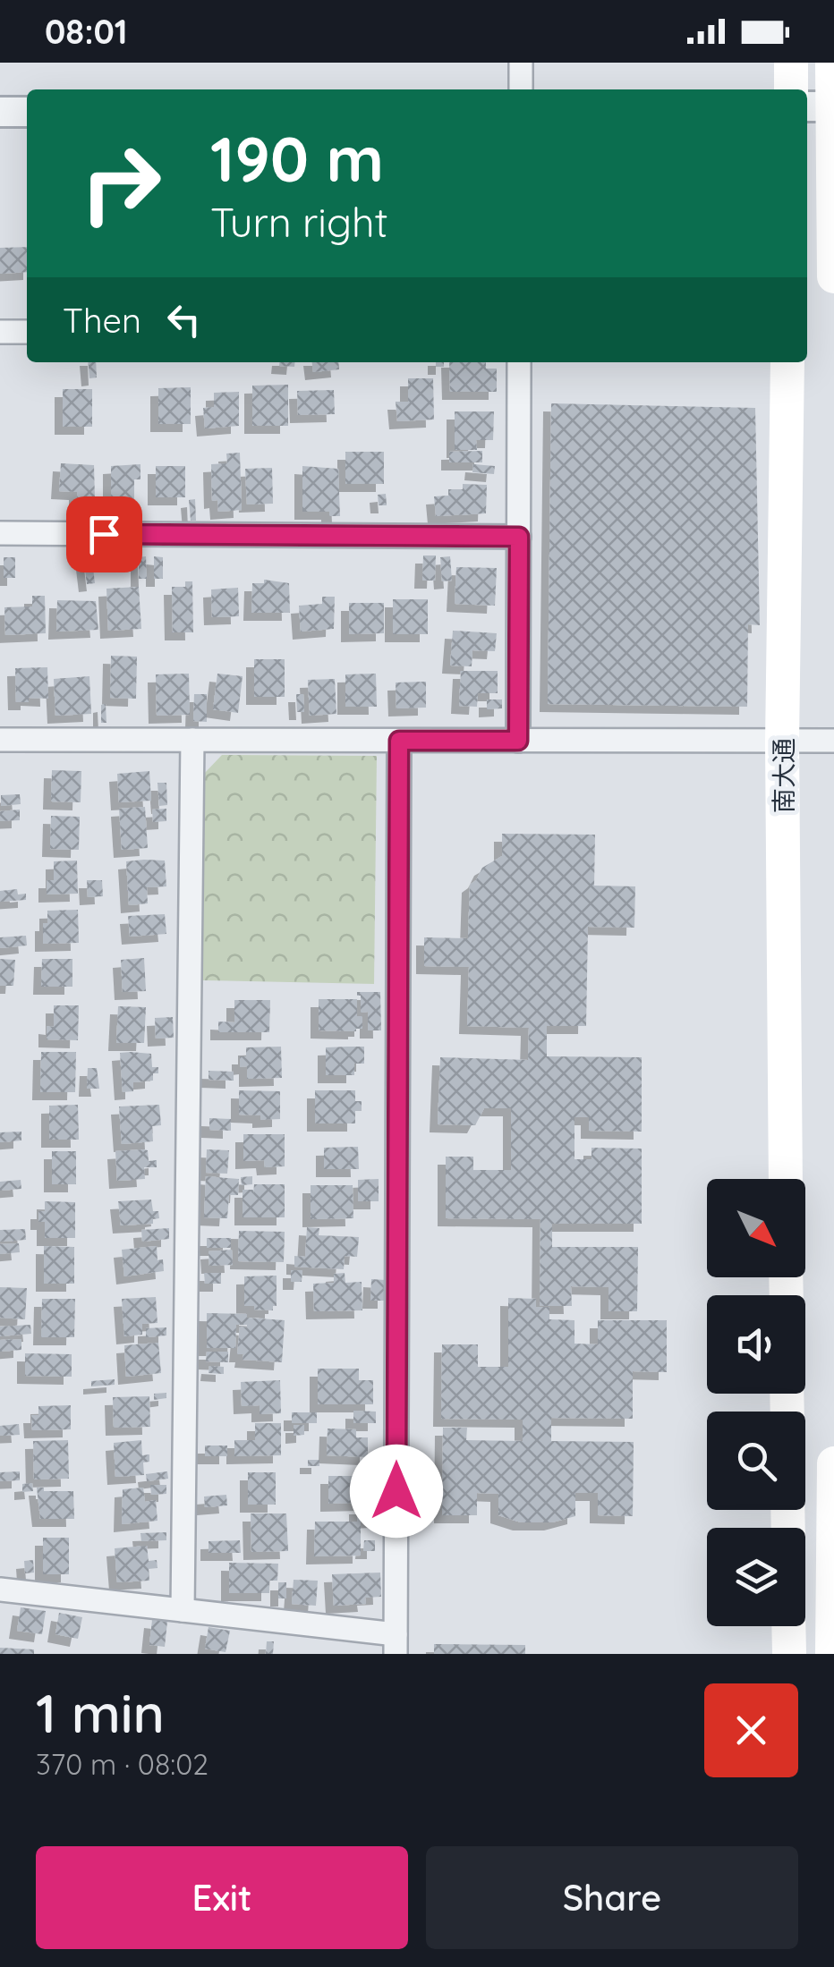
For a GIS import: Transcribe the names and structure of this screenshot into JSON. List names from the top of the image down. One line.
{"streets":{"main road":["南大通"]},"north":"bottom right","page":{"status":"08:01","turn":["190 m","Turn right"],"then":"Then","heading":["1 min","370 m · 08:02"],"buttons":["Exit","Share"]}}
